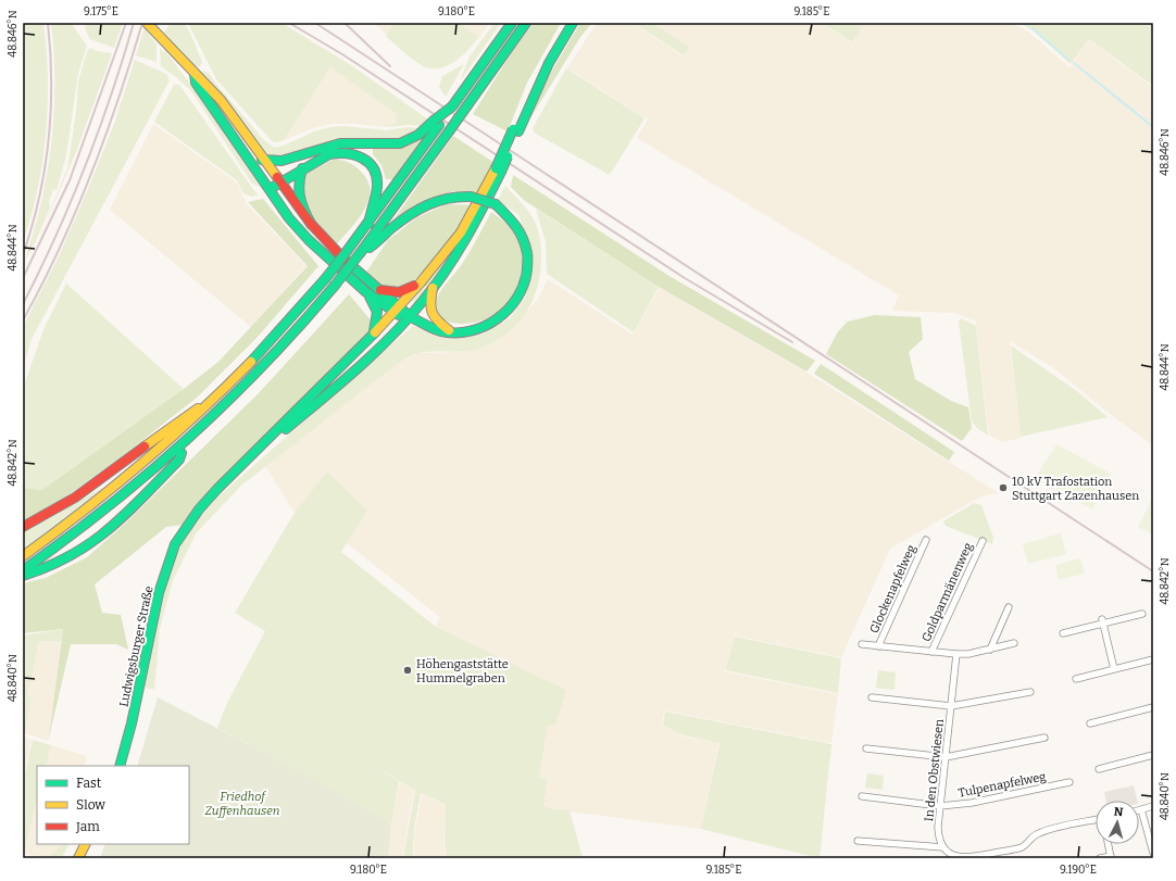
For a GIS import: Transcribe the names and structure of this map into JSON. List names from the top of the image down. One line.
{"streets":{"main road":["Ludwigsburger Straße"],"street":["Glockenapfelweg","Goldparmänenweg","In den Obstwiesen","Tulpenapfelweg"]},"crossings":[["In den Obstwiesen","Tulpenapfelweg"]],"parks":["Friedhof Zuffenhausen"],"places":["10 kV Trafostation Stuttgart Zazenhausen","Höhengaststätte Hummelgraben"],"legend":["Fast","Slow","Jam"],"north":"top","coordinates":["9.175°E","9.180°E","9.185°E","48.846°N","48.844°N","48.842°N","48.840°N","9.190°E"]}
